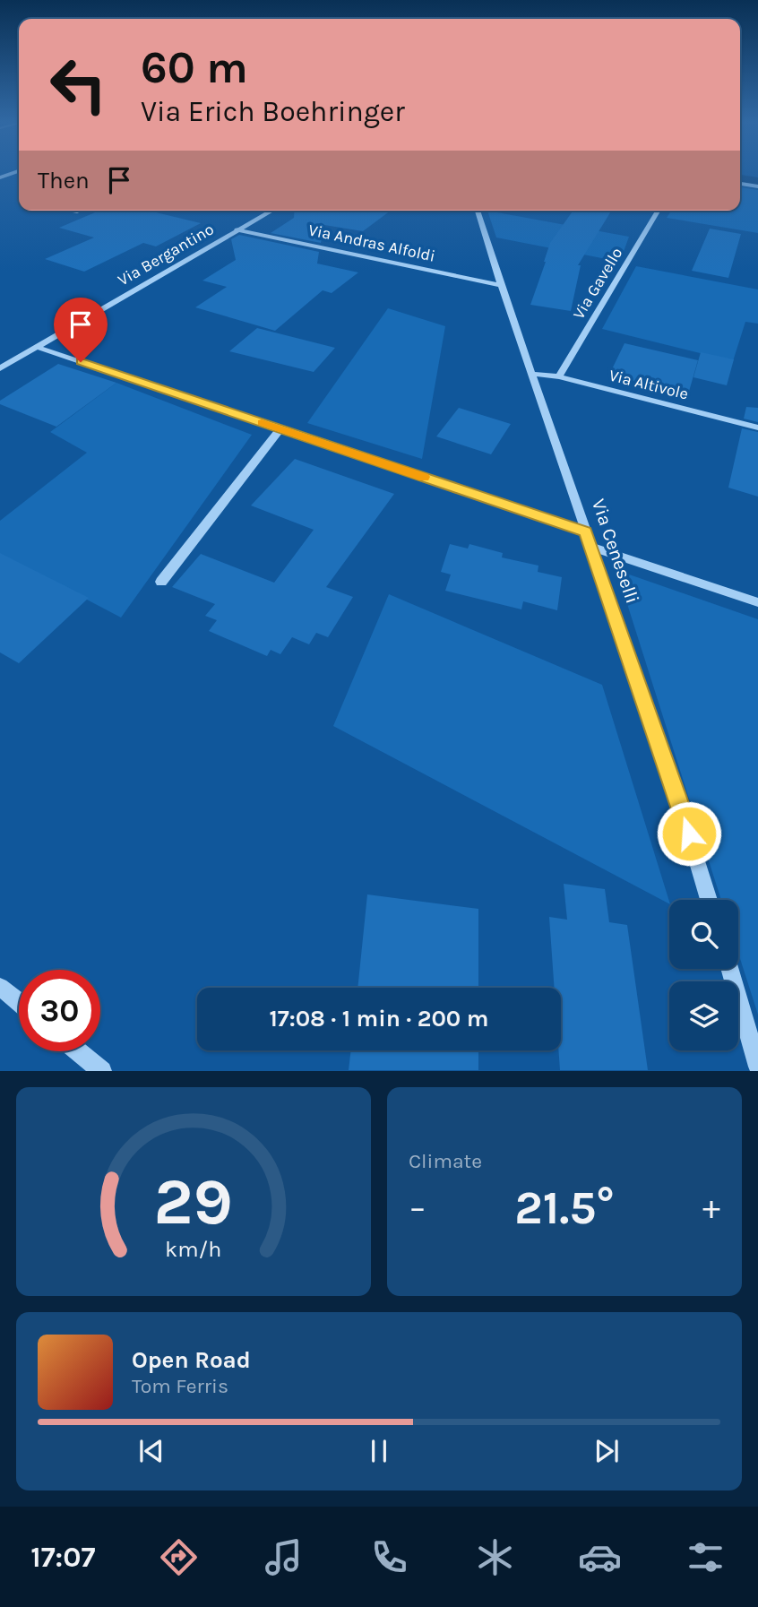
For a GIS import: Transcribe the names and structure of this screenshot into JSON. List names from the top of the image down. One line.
{"streets":{"street":["Via Andras Alfoldi","Via Bergantino","Via Gavello","Via Altivole","Via Ceneselli"]},"crossings":[["Via Andras Alfoldi","Via Bergantino"],["Via Andras Alfoldi","Via Ceneselli"],["Via Gavello","Via Altivole"],["Via Altivole","Via Ceneselli"]],"page":{"turn":["60 m","Via Erich Boehringer"],"then":"Then","limit":"30","trip":"17:08 · 1 min · 200 m","tile":"Climate","heat":["−","21.5°","+"],"song":["Open Road","Tom Ferris"],"tabs":"17:07","gauge":["29","km/h"]}}
